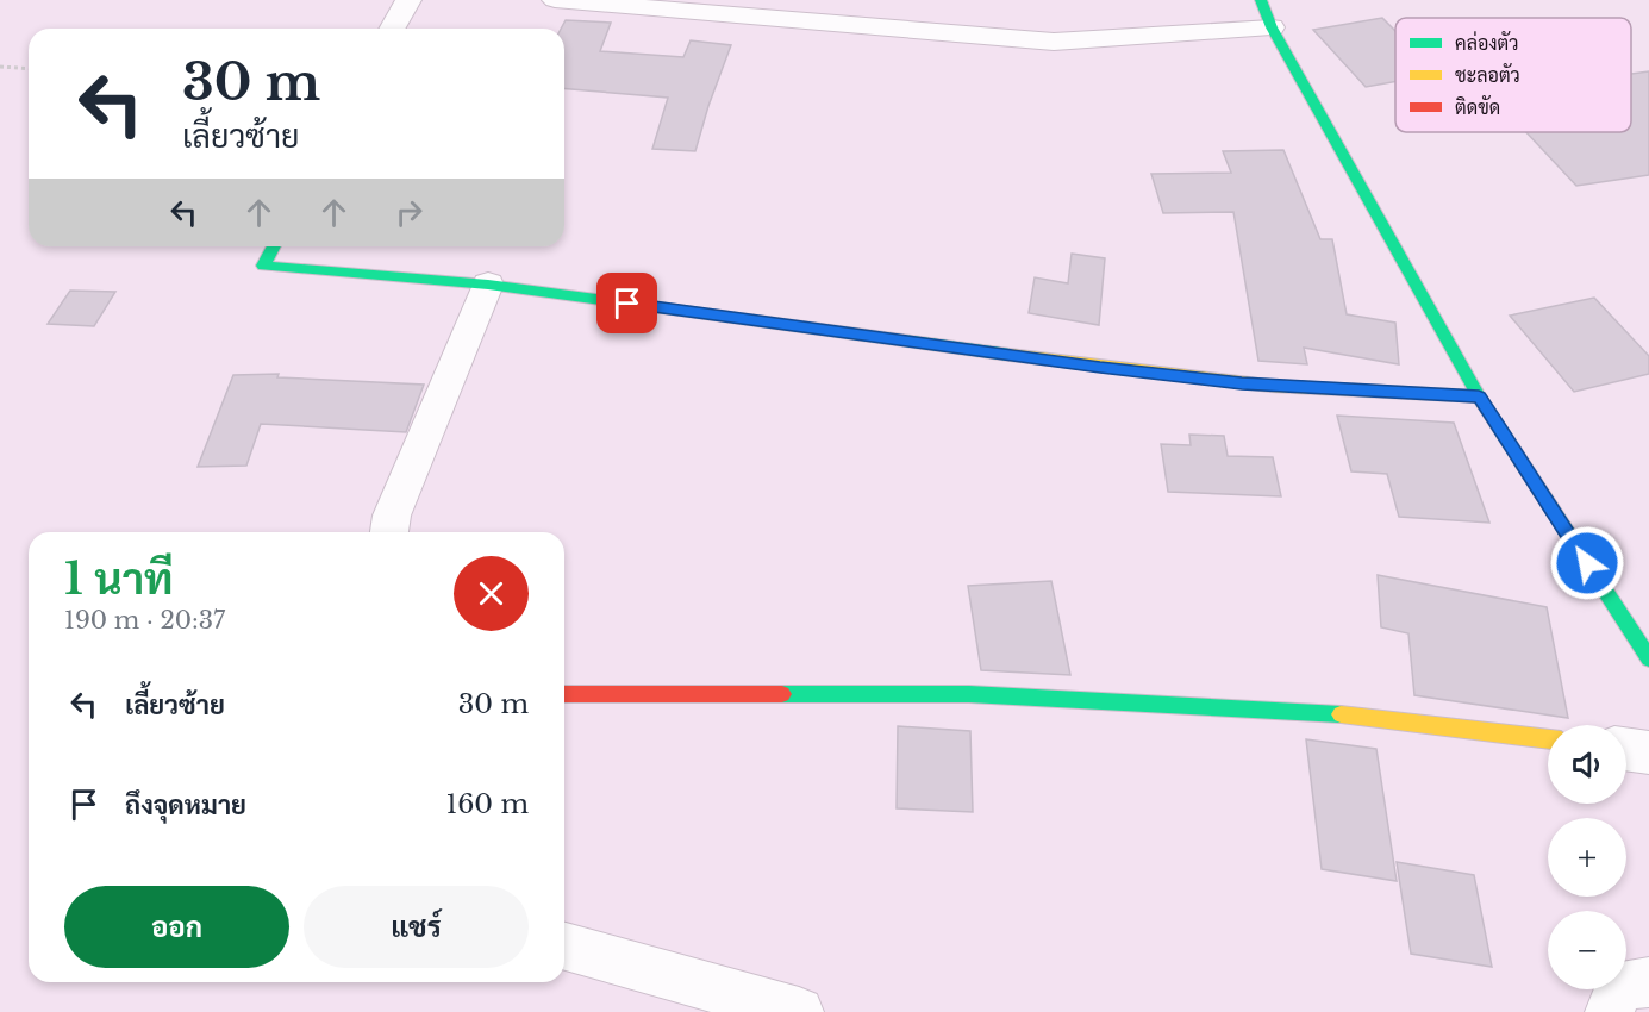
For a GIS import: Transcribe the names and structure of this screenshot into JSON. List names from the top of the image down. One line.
{"legend":["คล่องตัว","ชะลอตัว","ติดขัด"],"page":{"turn":["30 m","เลี้ยวซ้าย"],"heading":["1 นาที","190 m · 20:37"],"list":[{"name":"เลี้ยวซ้าย","value":"30 m"},{"name":"ถึงจุดหมาย","value":"160 m"}],"map_buttons":["+","−"],"buttons":["ออก","แชร์"]}}
